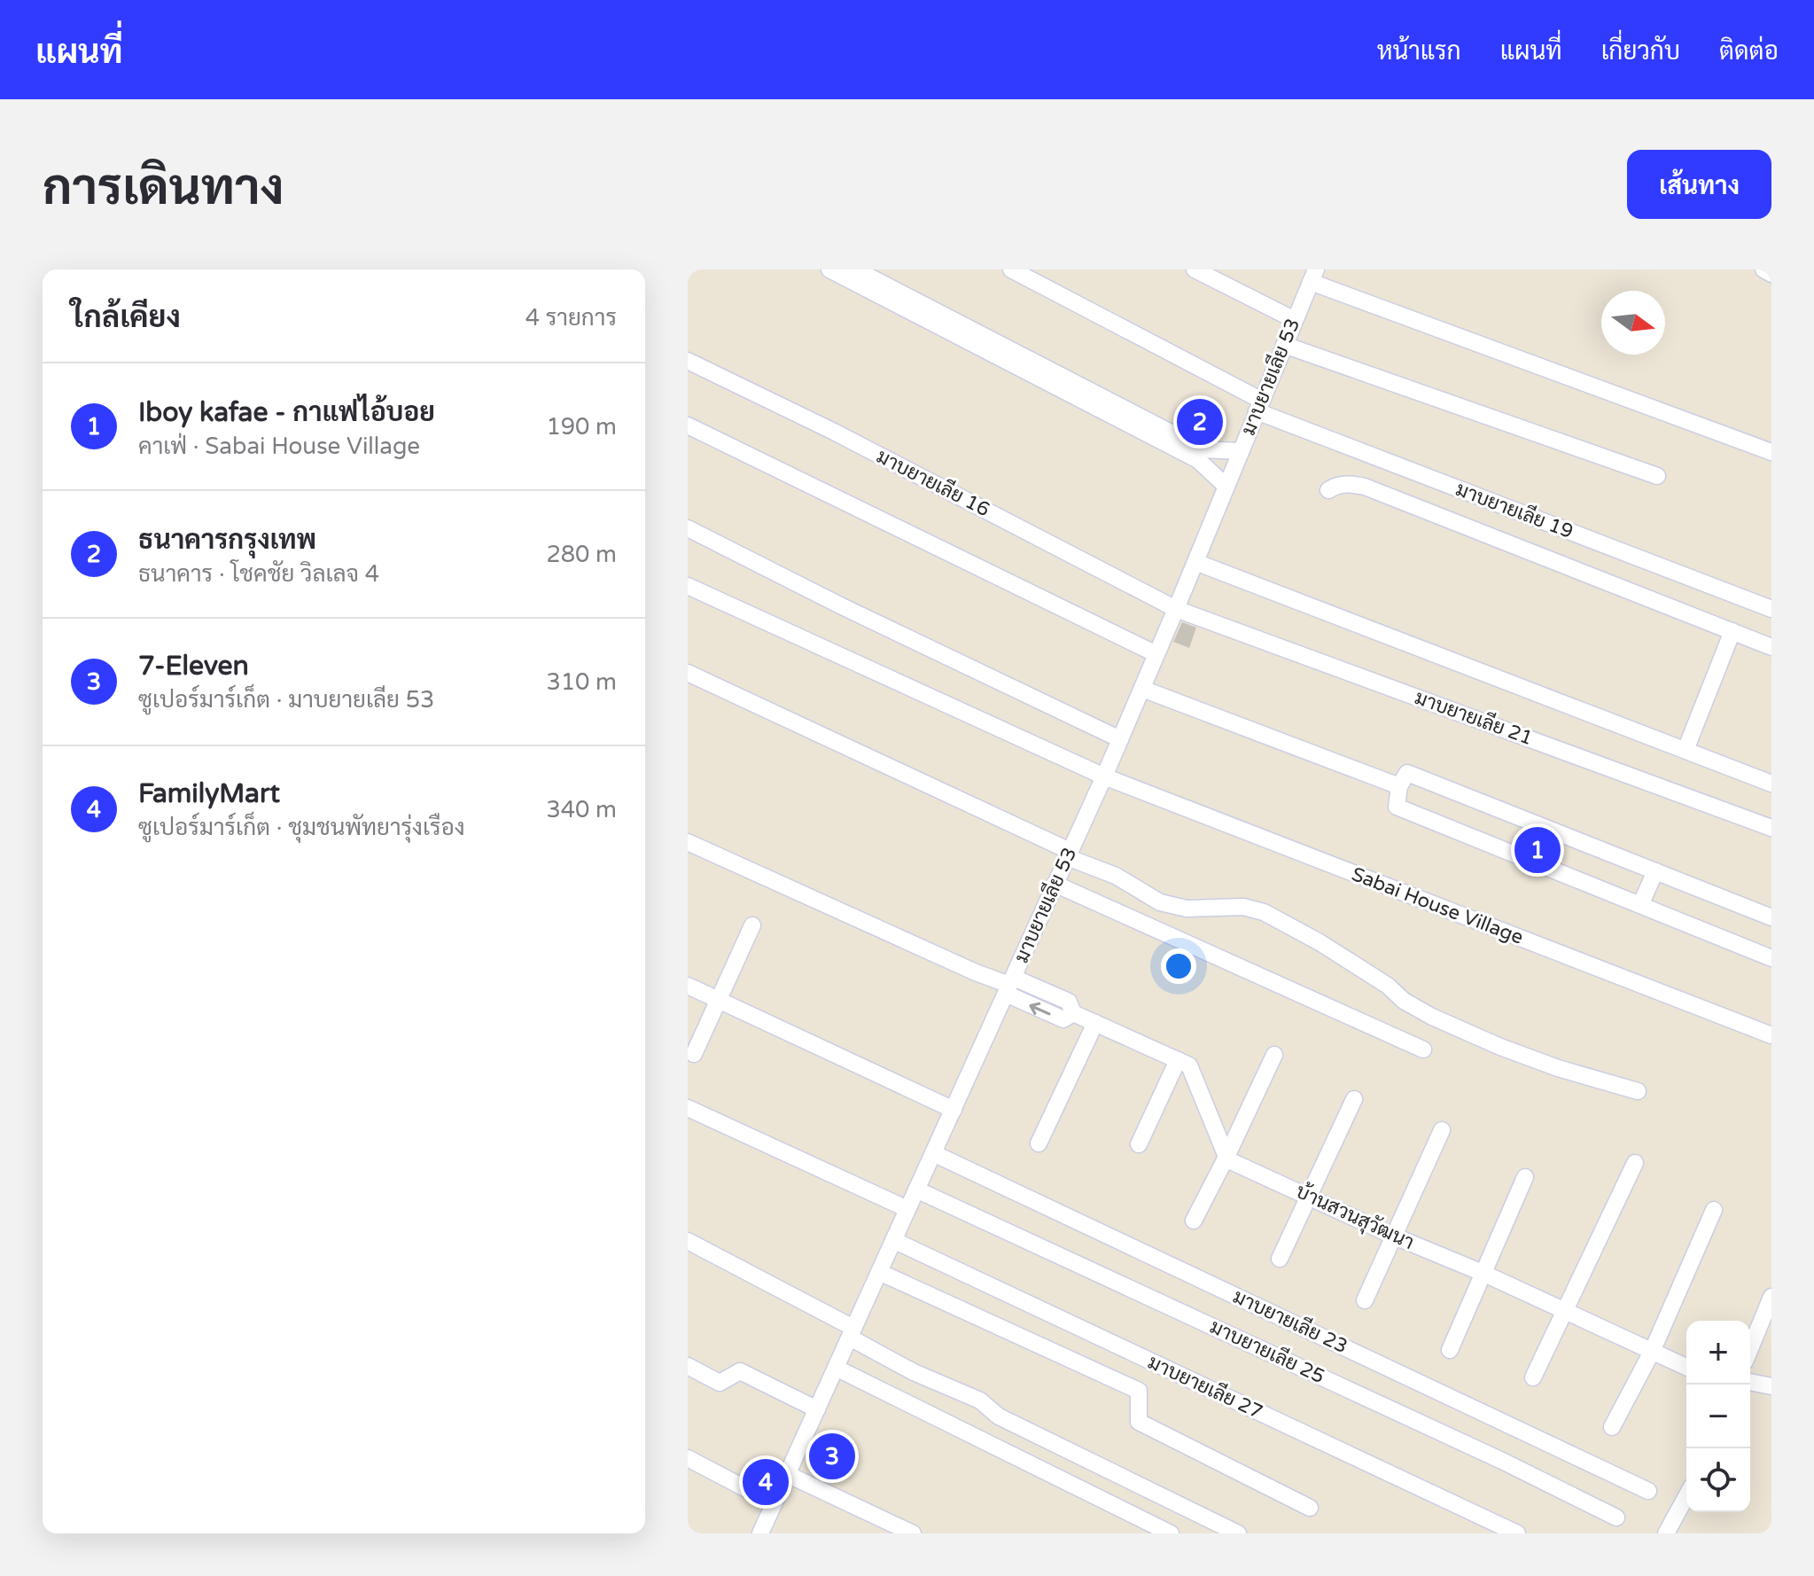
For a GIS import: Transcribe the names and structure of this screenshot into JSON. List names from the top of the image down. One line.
{"streets":{"street":["มาบยายเลีย 53","มาบยายเลีย 16","มาบยายเลีย 19","มาบยายเลีย 21","Sabai House Village","บ้านสวนสุวัฒนา","มาบยายเลีย 23","มาบยายเลีย 25","มาบยายเลีย 27"]},"crossings":[["มาบยายเลีย 53","มาบยายเลีย 16"],["มาบยายเลีย 53","มาบยายเลีย 19"],["มาบยายเลีย 53","มาบยายเลีย 21"],["มาบยายเลีย 53","Sabai House Village"],["มาบยายเลีย 53","มาบยายเลีย 23"],["มาบยายเลีย 53","มาบยายเลีย 25"],["มาบยายเลีย 53","มาบยายเลีย 27"],["มาบยายเลีย 16","มาบยายเลีย 21"]],"north":"right","page":{"header":"แผนที่","nav":["หน้าแรก","แผนที่","เกี่ยวกับ","ติดต่อ"],"buttons":"เส้นทาง","title":"การเดินทาง","heading":["ใกล้เคียง","4 รายการ"],"list":[{"mark":"1","name":"Iboy kafae - กาแฟไอ้บอย","note":"คาเฟ่ · Sabai House Village","value":"190 m"},{"mark":"2","name":"ธนาคารกรุงเทพ","note":"ธนาคาร · โชคชัย วิลเลจ 4","value":"280 m"},{"mark":"3","name":"7-Eleven","note":"ซูเปอร์มาร์เก็ต · มาบยายเลีย 53","value":"310 m"},{"mark":"4","name":"FamilyMart","note":"ซูเปอร์มาร์เก็ต · ชุมชนพัทยารุ่งเรือง","value":"340 m"}],"pins":["2","1","3","4"],"map_buttons":["+","−"]}}
